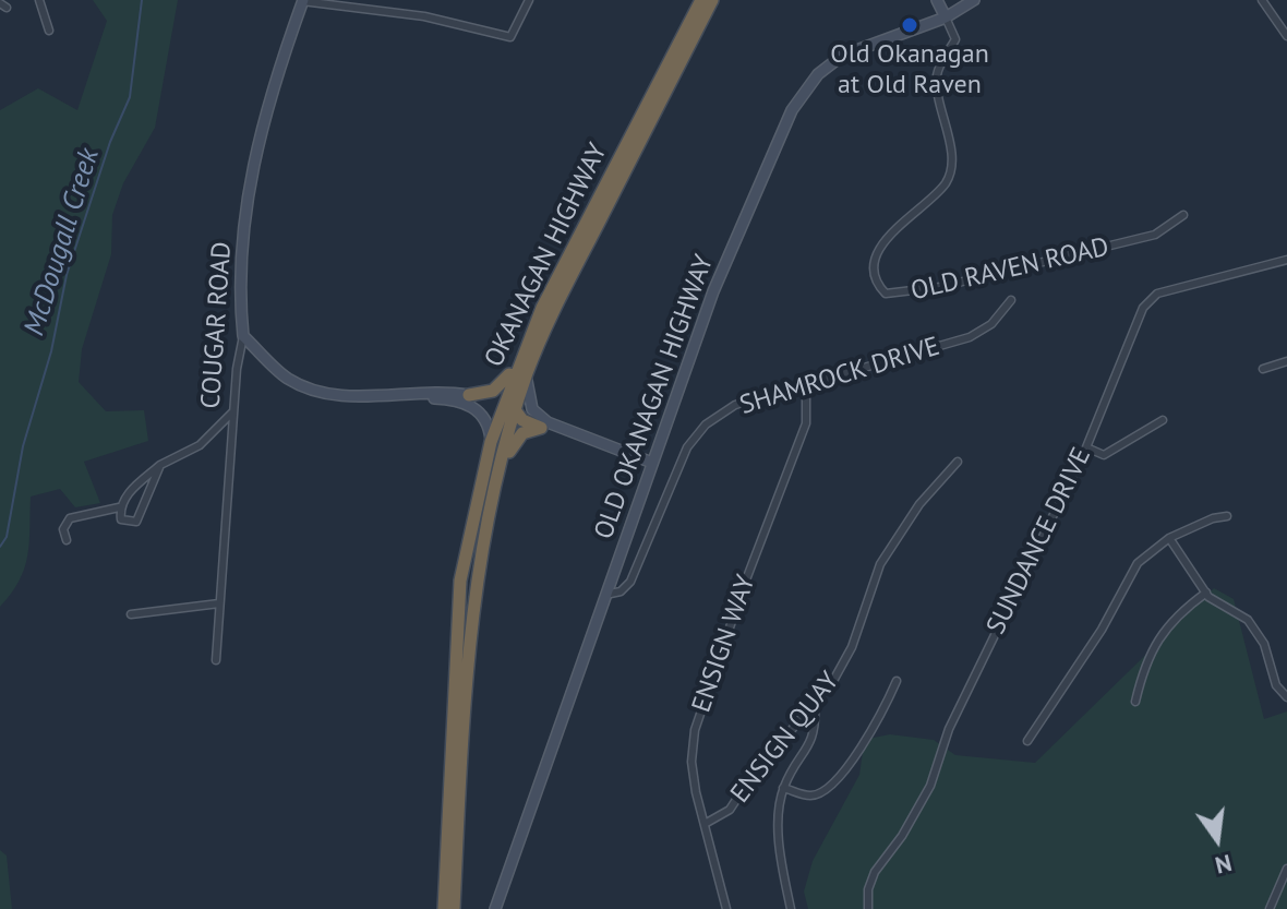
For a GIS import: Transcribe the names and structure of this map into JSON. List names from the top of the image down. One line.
{"streets":{"highway":["OKANAGAN HIGHWAY"],"street":["OLD RAVEN ROAD","COUGAR ROAD","SHAMROCK DRIVE","OLD OKANAGAN HIGHWAY","SUNDANCE DRIVE","ENSIGN WAY","ENSIGN QUAY"]},"crossings":[["OLD RAVEN ROAD","OLD OKANAGAN HIGHWAY"],["SHAMROCK DRIVE","OLD OKANAGAN HIGHWAY"],["SHAMROCK DRIVE","ENSIGN WAY"],["ENSIGN WAY","ENSIGN QUAY"]],"water":["McDougall Creek"],"places":["Old Okanagan at Old Raven"],"north":"bottom"}
